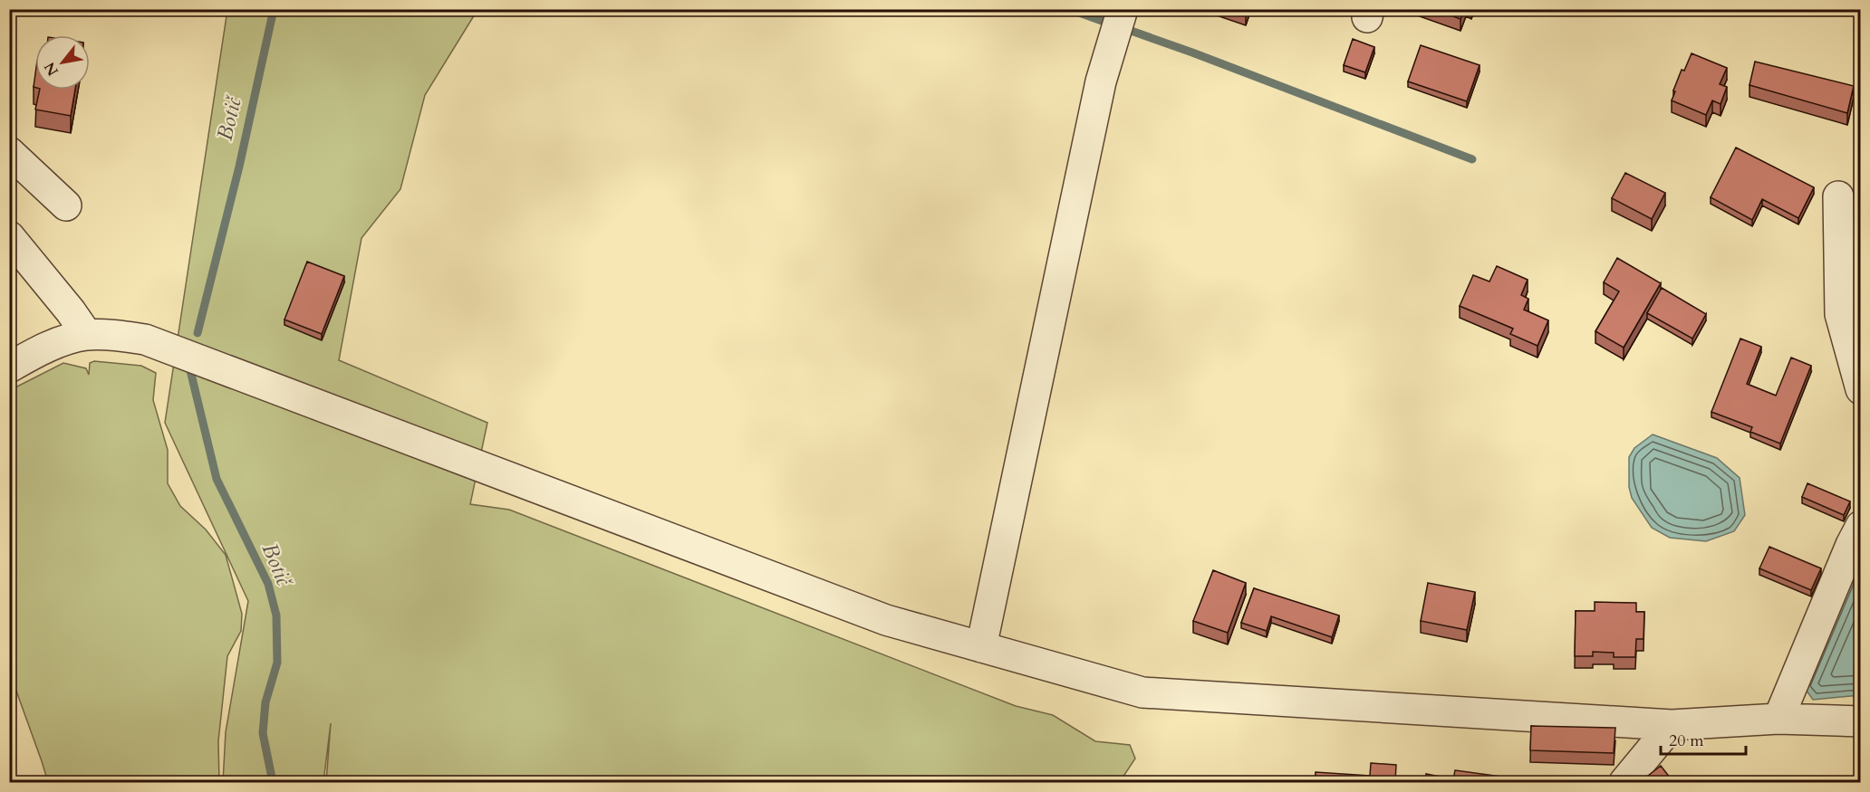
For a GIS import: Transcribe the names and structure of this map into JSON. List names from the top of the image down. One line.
{"water":["Botič"],"scale_bar":"20 m","north":"bottom left"}
